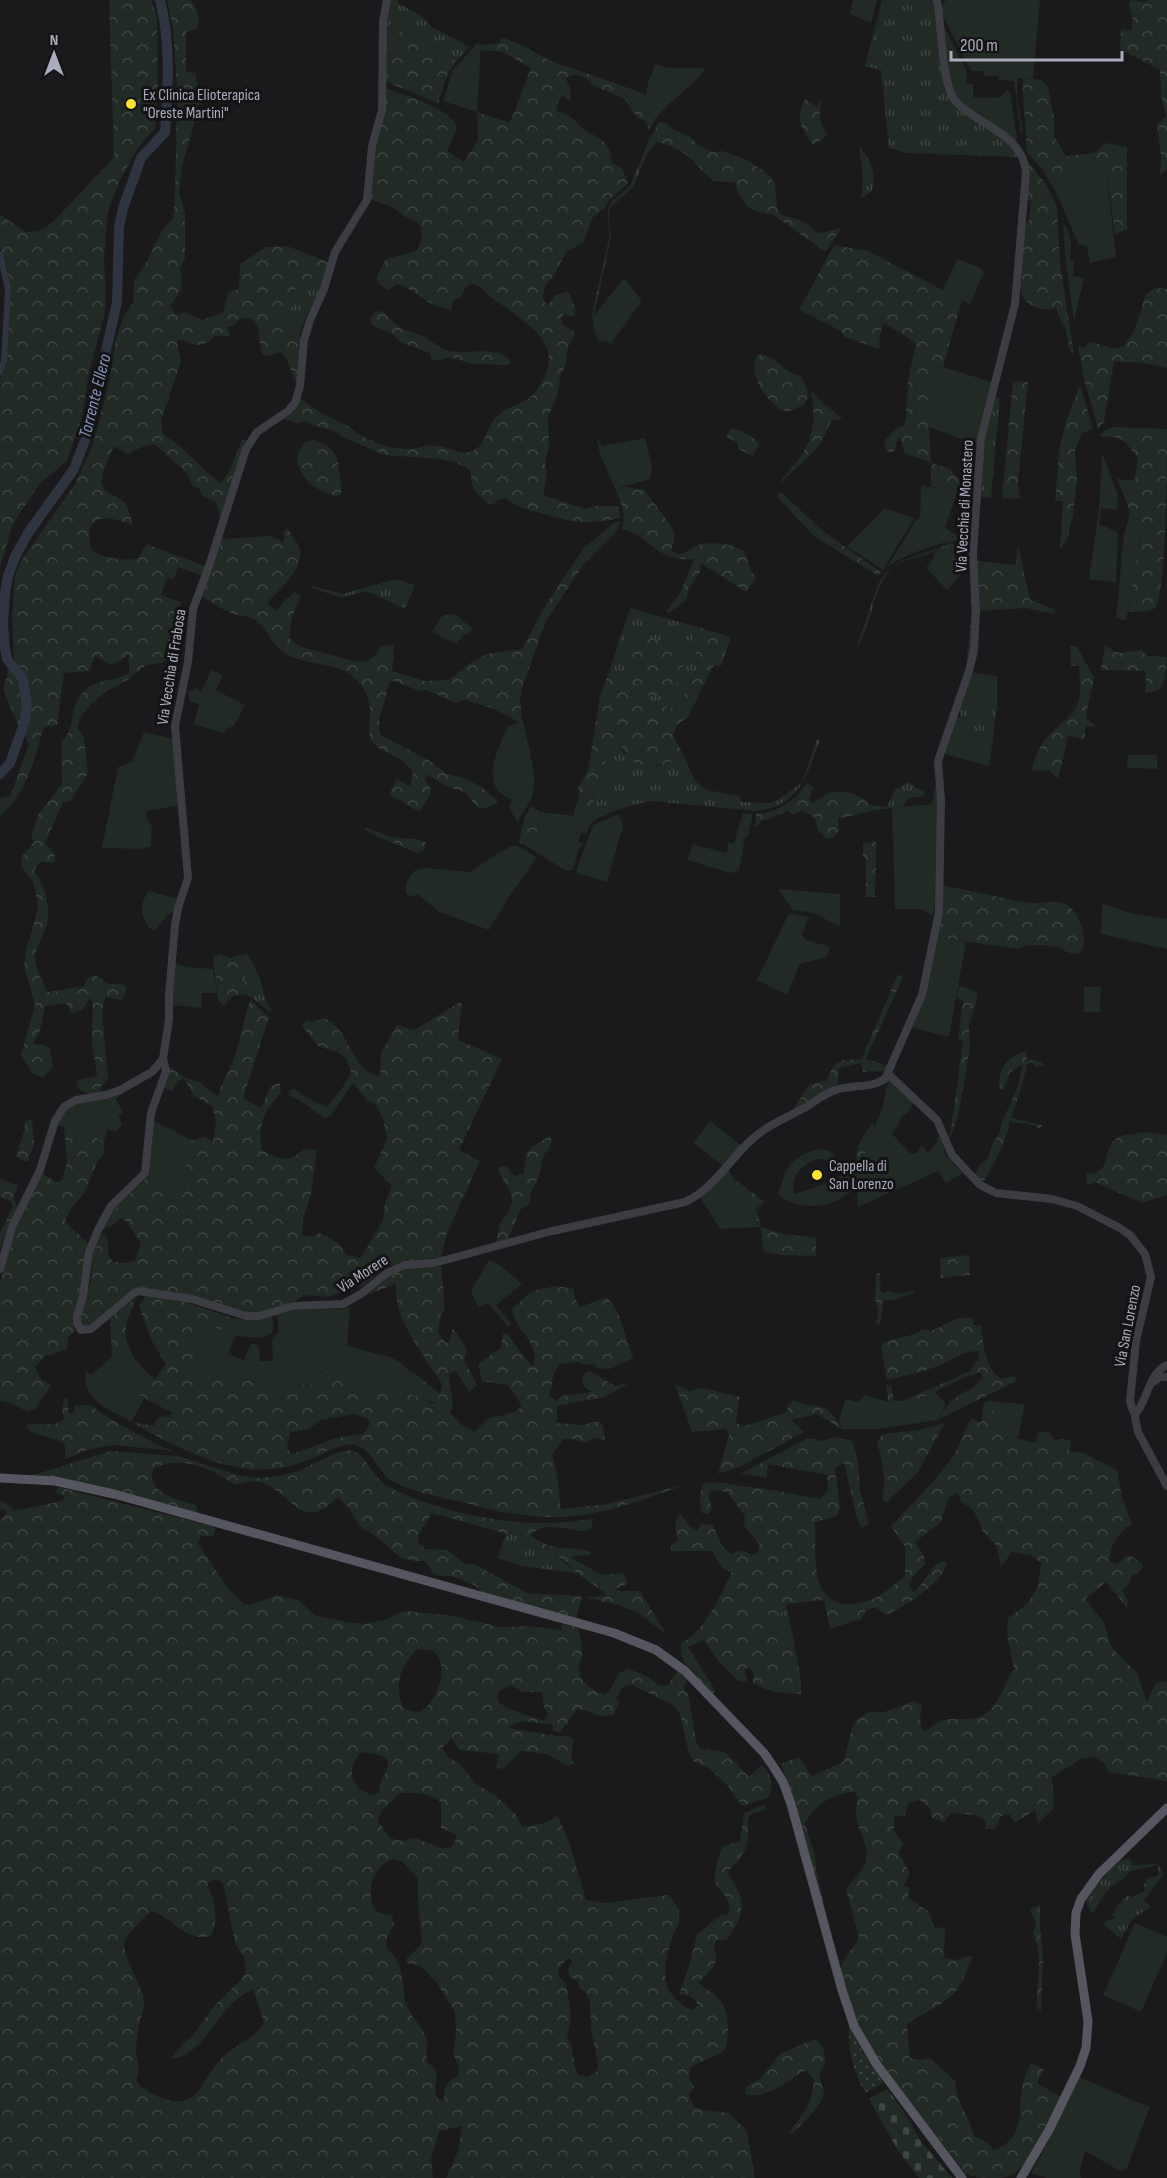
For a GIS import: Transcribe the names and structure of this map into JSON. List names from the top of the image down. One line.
{"streets":{"street":["Via Vecchia di Monastero","Via Vecchia di Frabosa","Via Morere","Via San Lorenzo"]},"crossings":[["Via Vecchia di Monastero","Via Morere"],["Via Vecchia di Monastero","Via San Lorenzo"],["Via Vecchia di Frabosa","Via Morere"],["Via Morere","Via San Lorenzo"]],"water":["Torrente Ellero"],"places":["Ex Clinica Elioterapica \"Oreste Martini\"","Cappella di San Lorenzo"],"scale_bar":"200 m","north":"top"}
